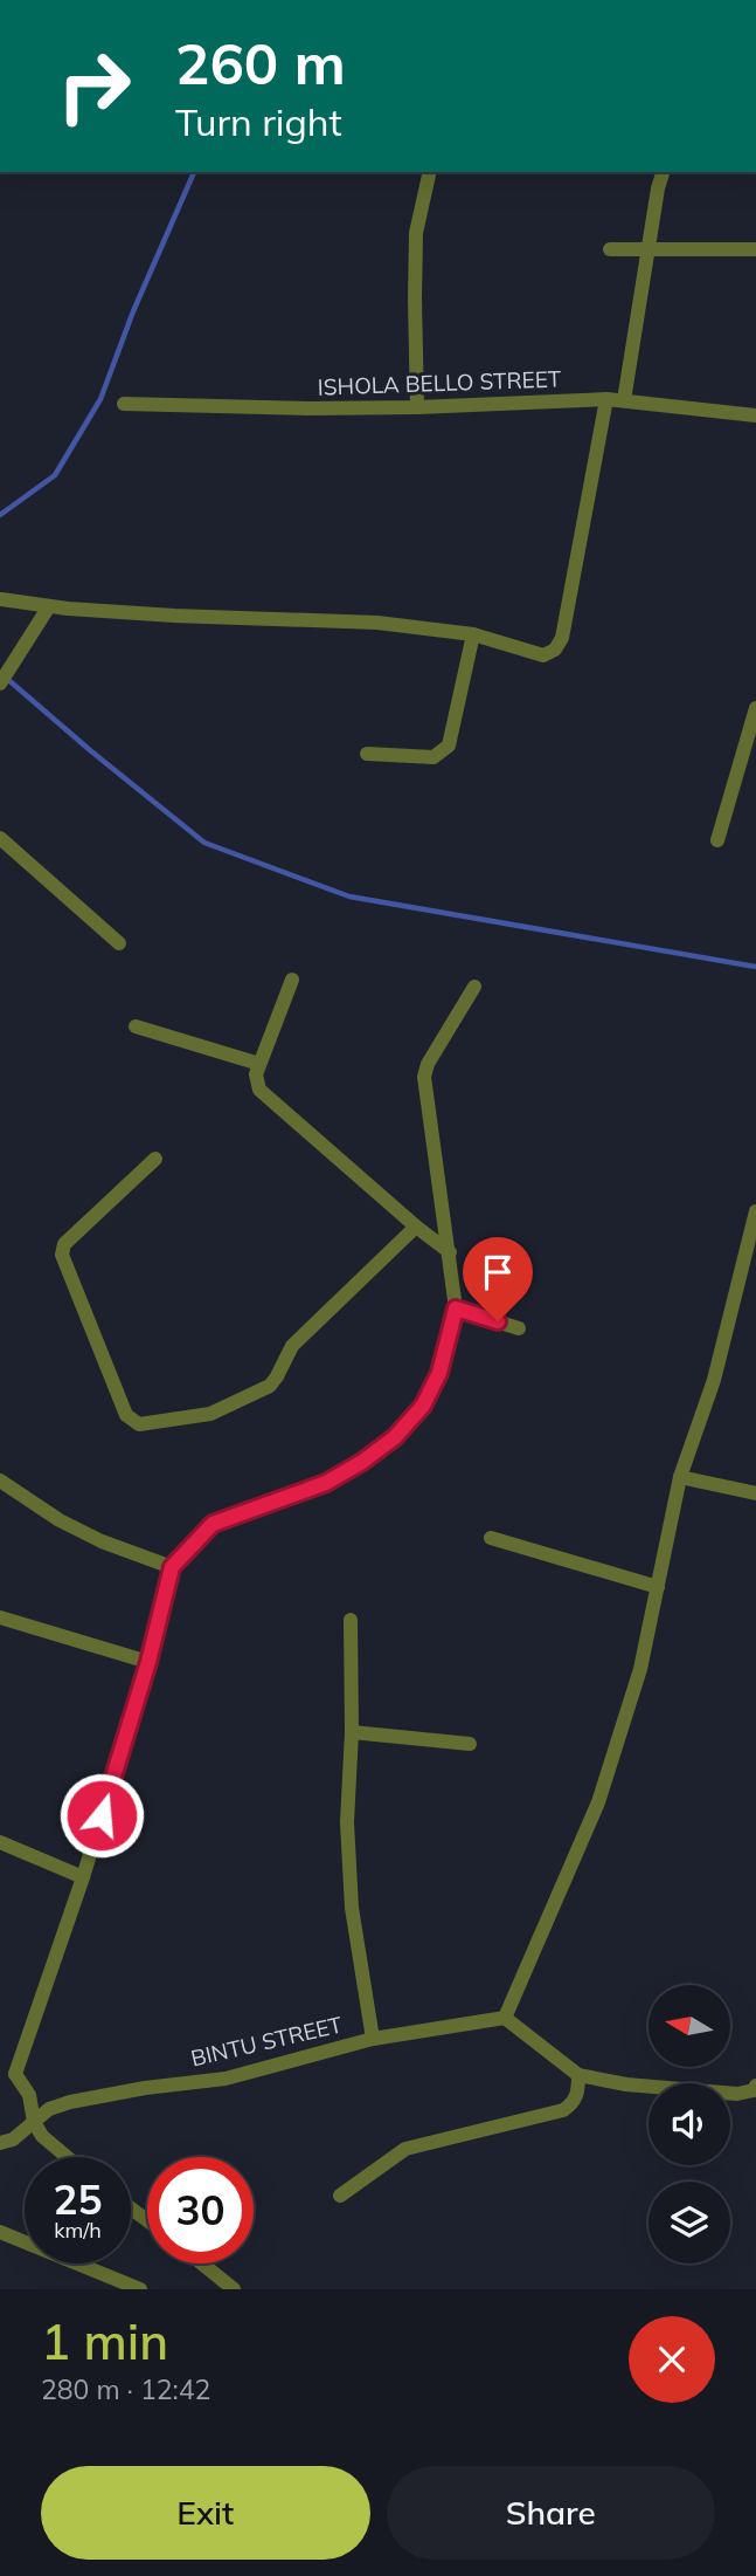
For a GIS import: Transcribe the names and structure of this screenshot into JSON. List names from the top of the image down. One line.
{"streets":{"street":["ISHOLA BELLO STREET","BINTU STREET"]},"north":"left","page":{"turn":["260 m","Turn right"],"speed":"25 km/h","limit":"30","heading":["1 min","280 m · 12:42"],"buttons":["Exit","Share"]}}
